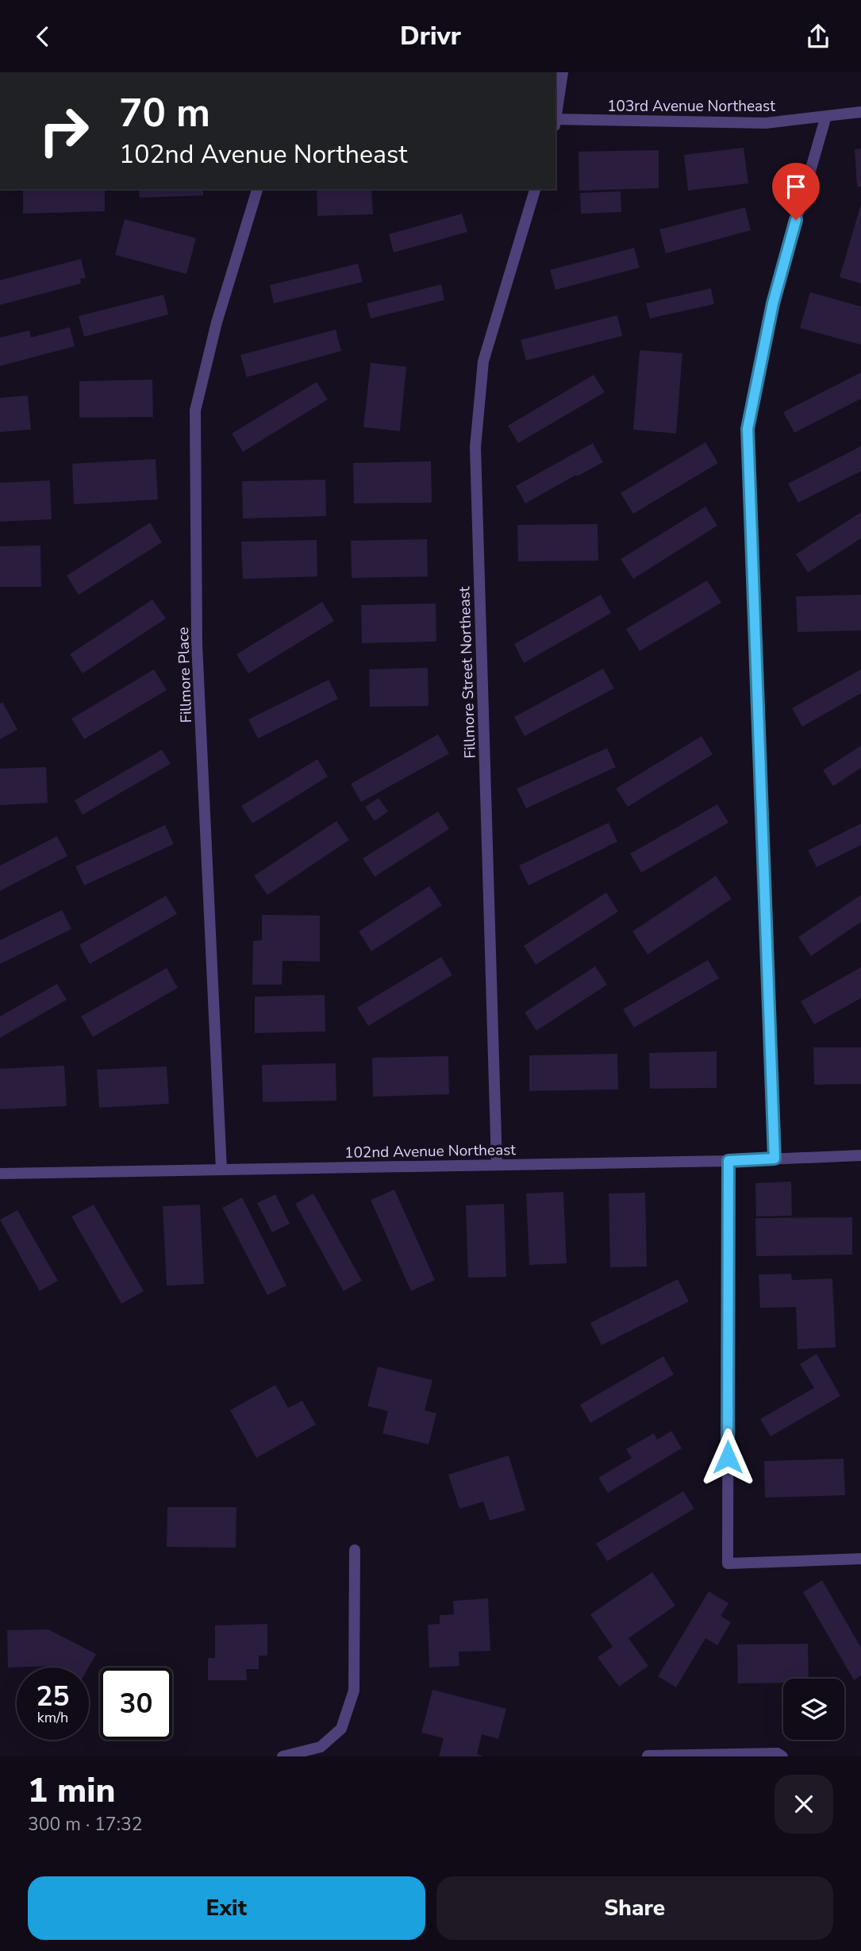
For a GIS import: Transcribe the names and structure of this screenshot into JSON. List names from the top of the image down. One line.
{"streets":{"street":["103rd Avenue Northeast","Fillmore Street Northeast","Fillmore Place","102nd Avenue Northeast"]},"crossings":[["Fillmore Street Northeast","102nd Avenue Northeast"],["Fillmore Place","102nd Avenue Northeast"]],"page":{"header":"Drivr","turn":["70 m","102nd Avenue Northeast"],"speed":"25 km/h","limit":"30","heading":["1 min","300 m · 17:32"],"buttons":["Exit","Share"]}}
